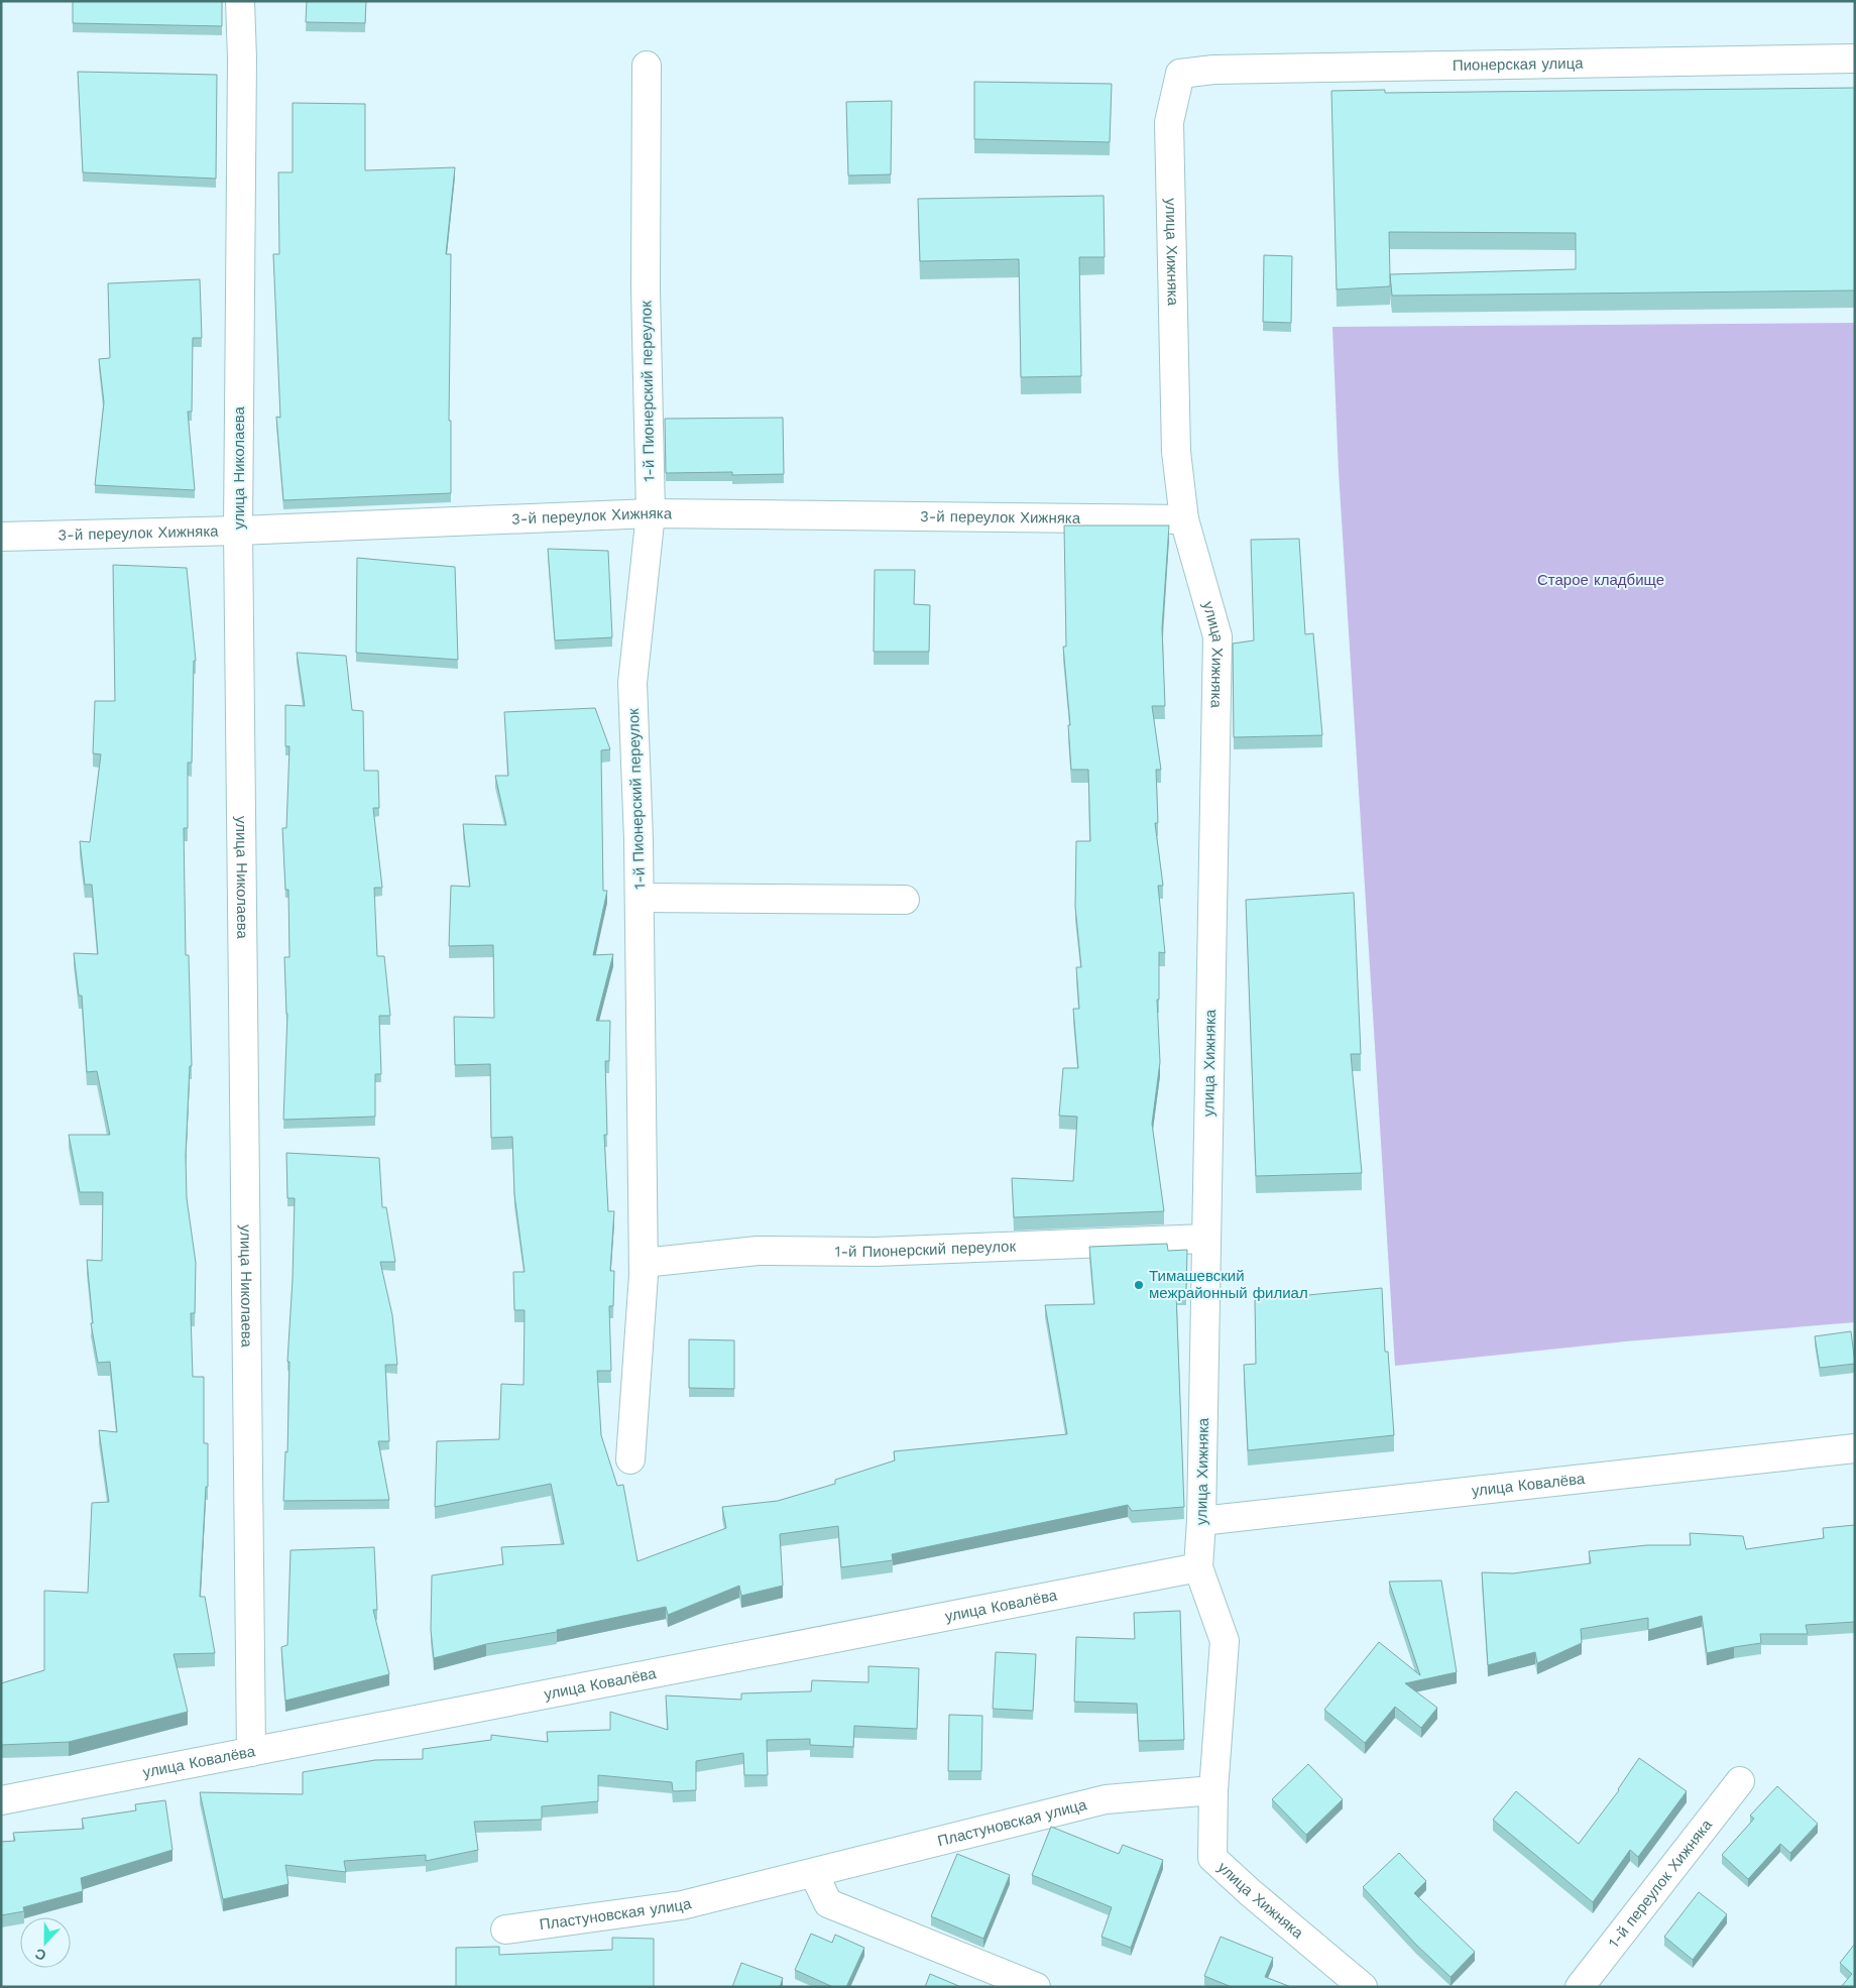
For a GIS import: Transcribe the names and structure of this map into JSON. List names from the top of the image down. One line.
{"streets":{"street":["Пионерская улица","улица Хижняка","1-й Пионерский переулок","улица Николаева","3-й переулок Хижняка","улица Ковалёва","Пластуновская улица","1-й переулок Хижняка"]},"crossings":[["Пионерская улица","улица Хижняка"],["улица Хижняка","1-й Пионерский переулок"],["улица Хижняка","3-й переулок Хижняка"],["улица Хижняка","улица Ковалёва"],["улица Хижняка","Пластуновская улица"],["1-й Пионерский переулок","3-й переулок Хижняка"],["улица Николаева","3-й переулок Хижняка"],["улица Николаева","улица Ковалёва"]],"parks":["Старое кладбище"],"places":["Тимашевский межрайонный филиал"],"north":"bottom"}
